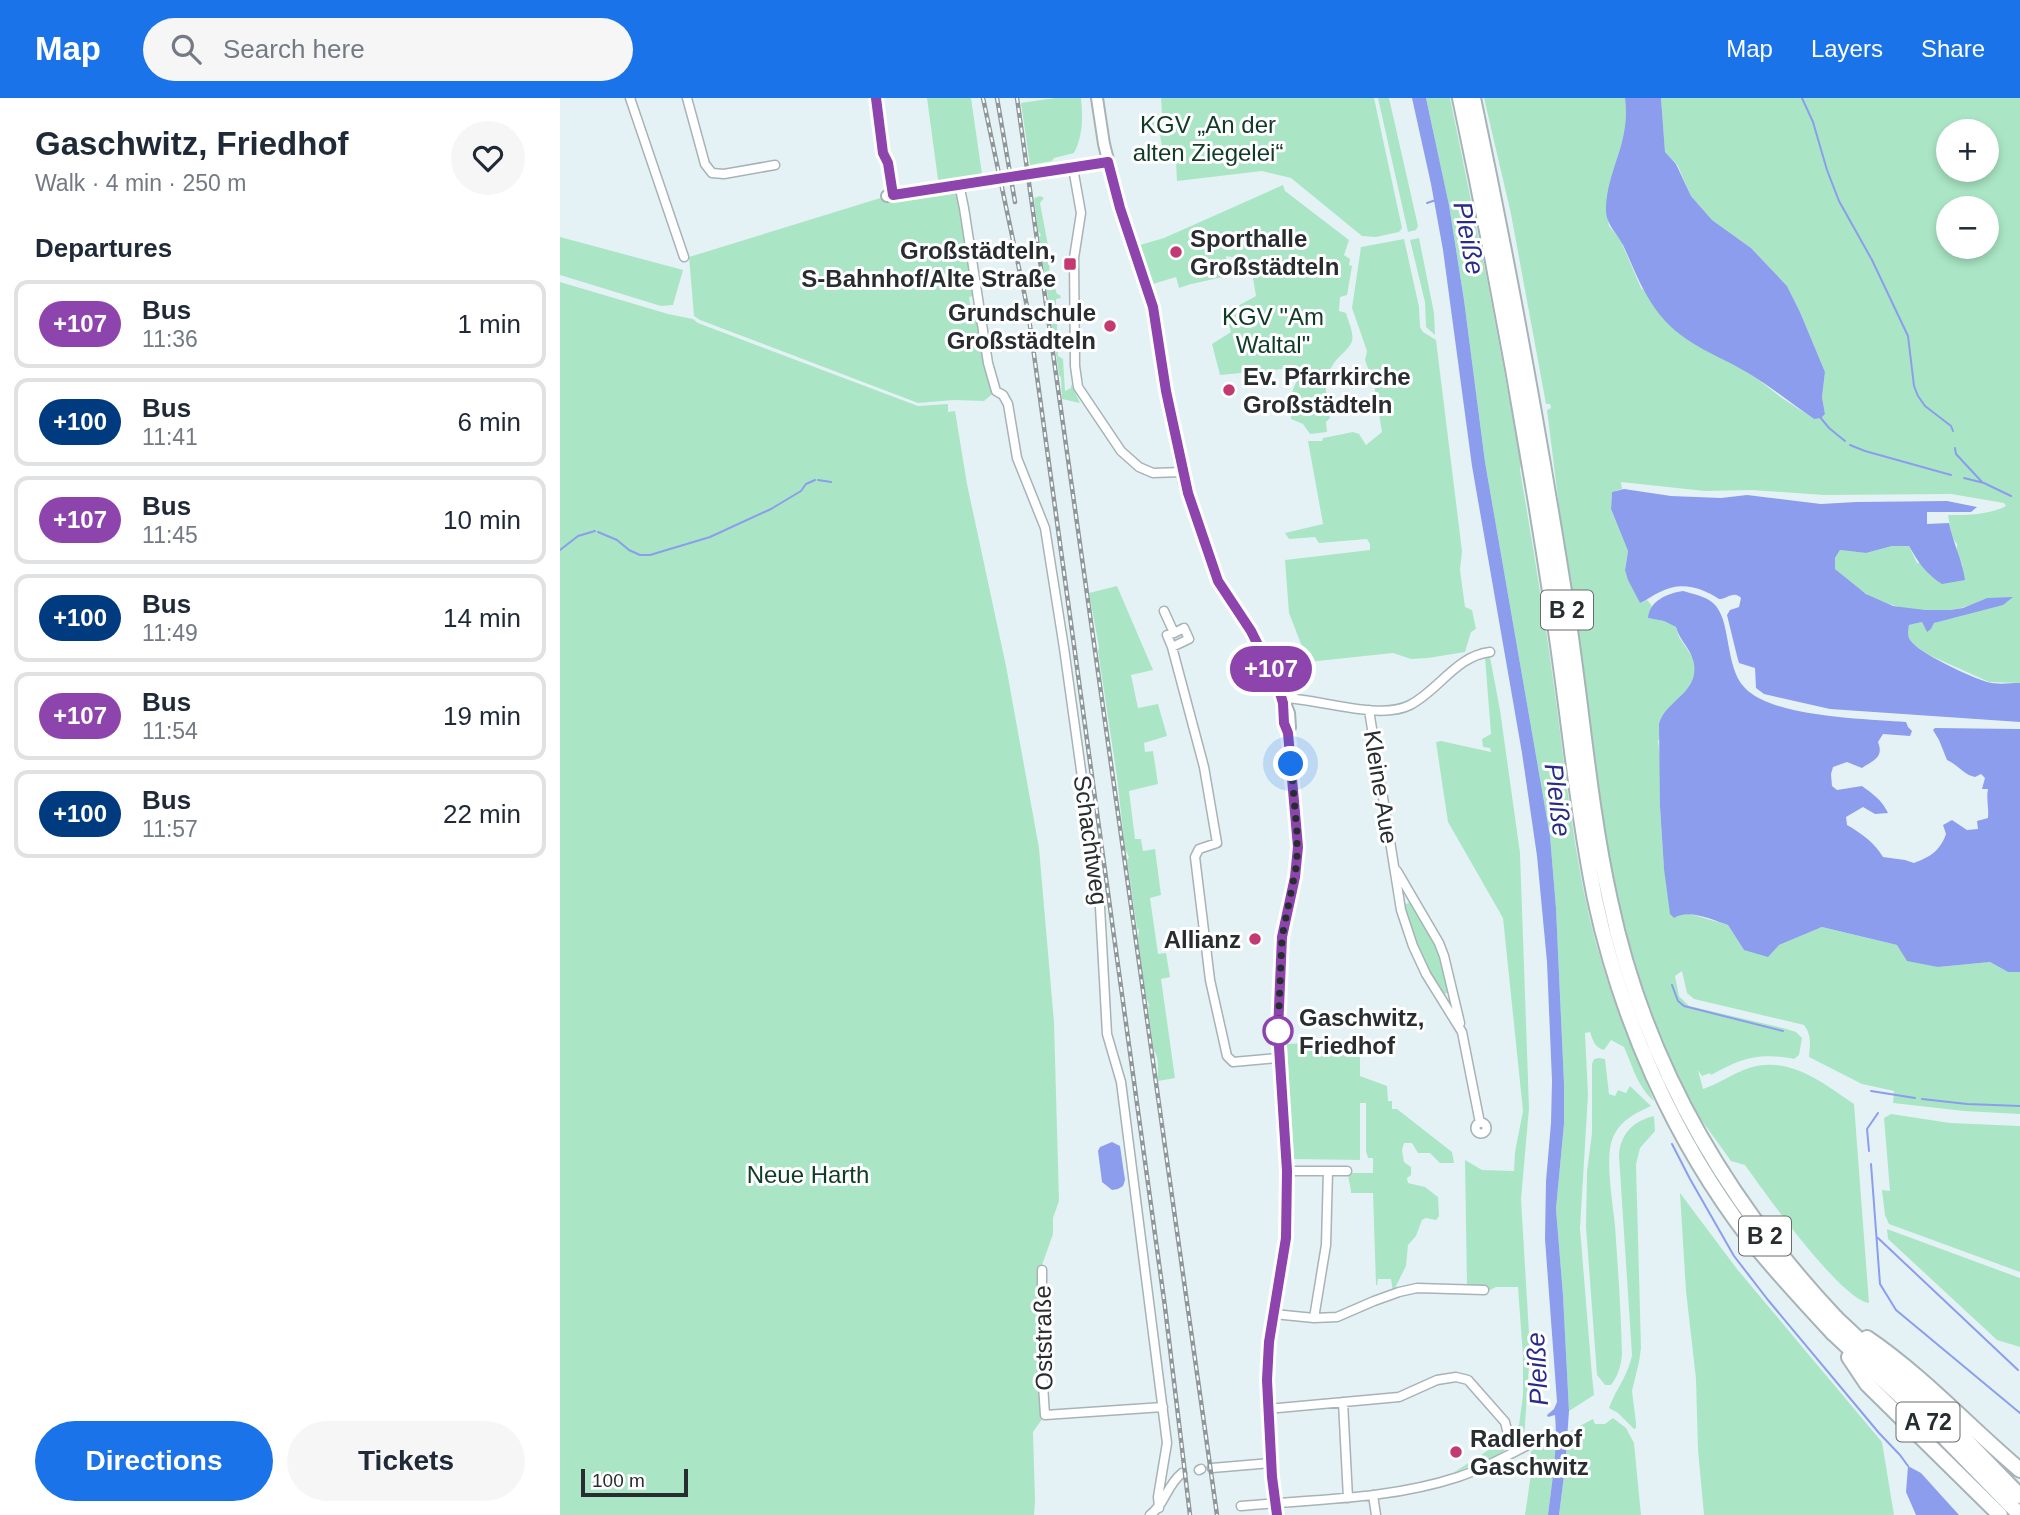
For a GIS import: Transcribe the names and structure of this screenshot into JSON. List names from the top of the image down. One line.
{"streets":{"highway":["B 2","A 72"],"street":["Kleine Aue","Schachtweg","Oststraße"]},"crossings":[["B 2","A 72"],["Schachtweg","Oststraße"]],"water":["Pleiße"],"parks":["KGV „An der alten Ziegelei“","KGV \"Am Waltal\"","Neue Harth"],"places":{"other":["Sporthalle Großstädteln","Grundschule Großstädteln","Ev. Pfarrkirche Großstädteln","Allianz","Gaschwitz, Friedhof","Radlerhof Gaschwitz"],"transit":["Großstädteln, S-Bahnhof/Alte Straße"]},"lines":["bus line +107"],"scale_bar":"100 m","page":{"header":"Map","search":"Search here","nav":["Map","Layers","Share"],"heading":[["Gaschwitz, Friedhof","Walk · 4 min · 250 m"],"Departures"],"on_map":"+107","map_buttons":["+","−"],"list":[{"mark":"+107","name":"Bus","note":"11:36","value":"1 min"},{"mark":"+100","name":"Bus","note":"11:41","value":"6 min"},{"mark":"+107","name":"Bus","note":"11:45","value":"10 min"},{"mark":"+100","name":"Bus","note":"11:49","value":"14 min"},{"mark":"+107","name":"Bus","note":"11:54","value":"19 min"},{"mark":"+100","name":"Bus","note":"11:57","value":"22 min"}],"buttons":["Directions","Tickets"],"scale":"100 m"}}
